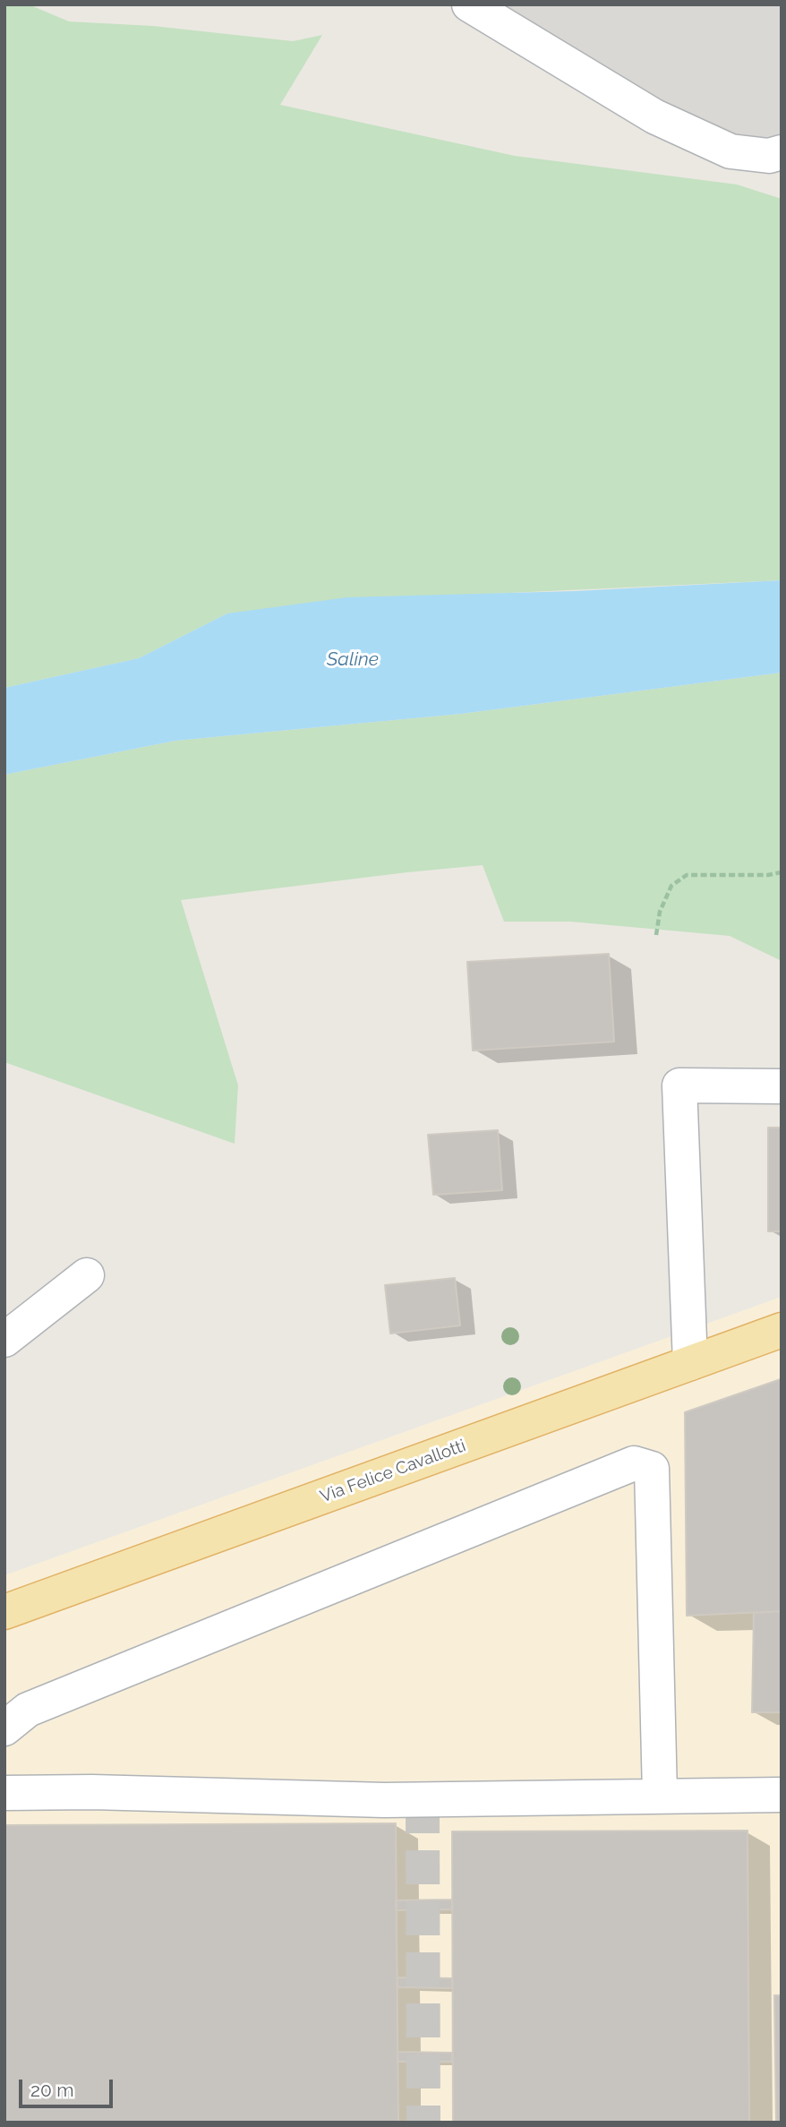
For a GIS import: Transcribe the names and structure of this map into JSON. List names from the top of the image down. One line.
{"streets":{"main road":["Via Felice Cavallotti"]},"water":["Saline"],"scale_bar":"20 m"}
